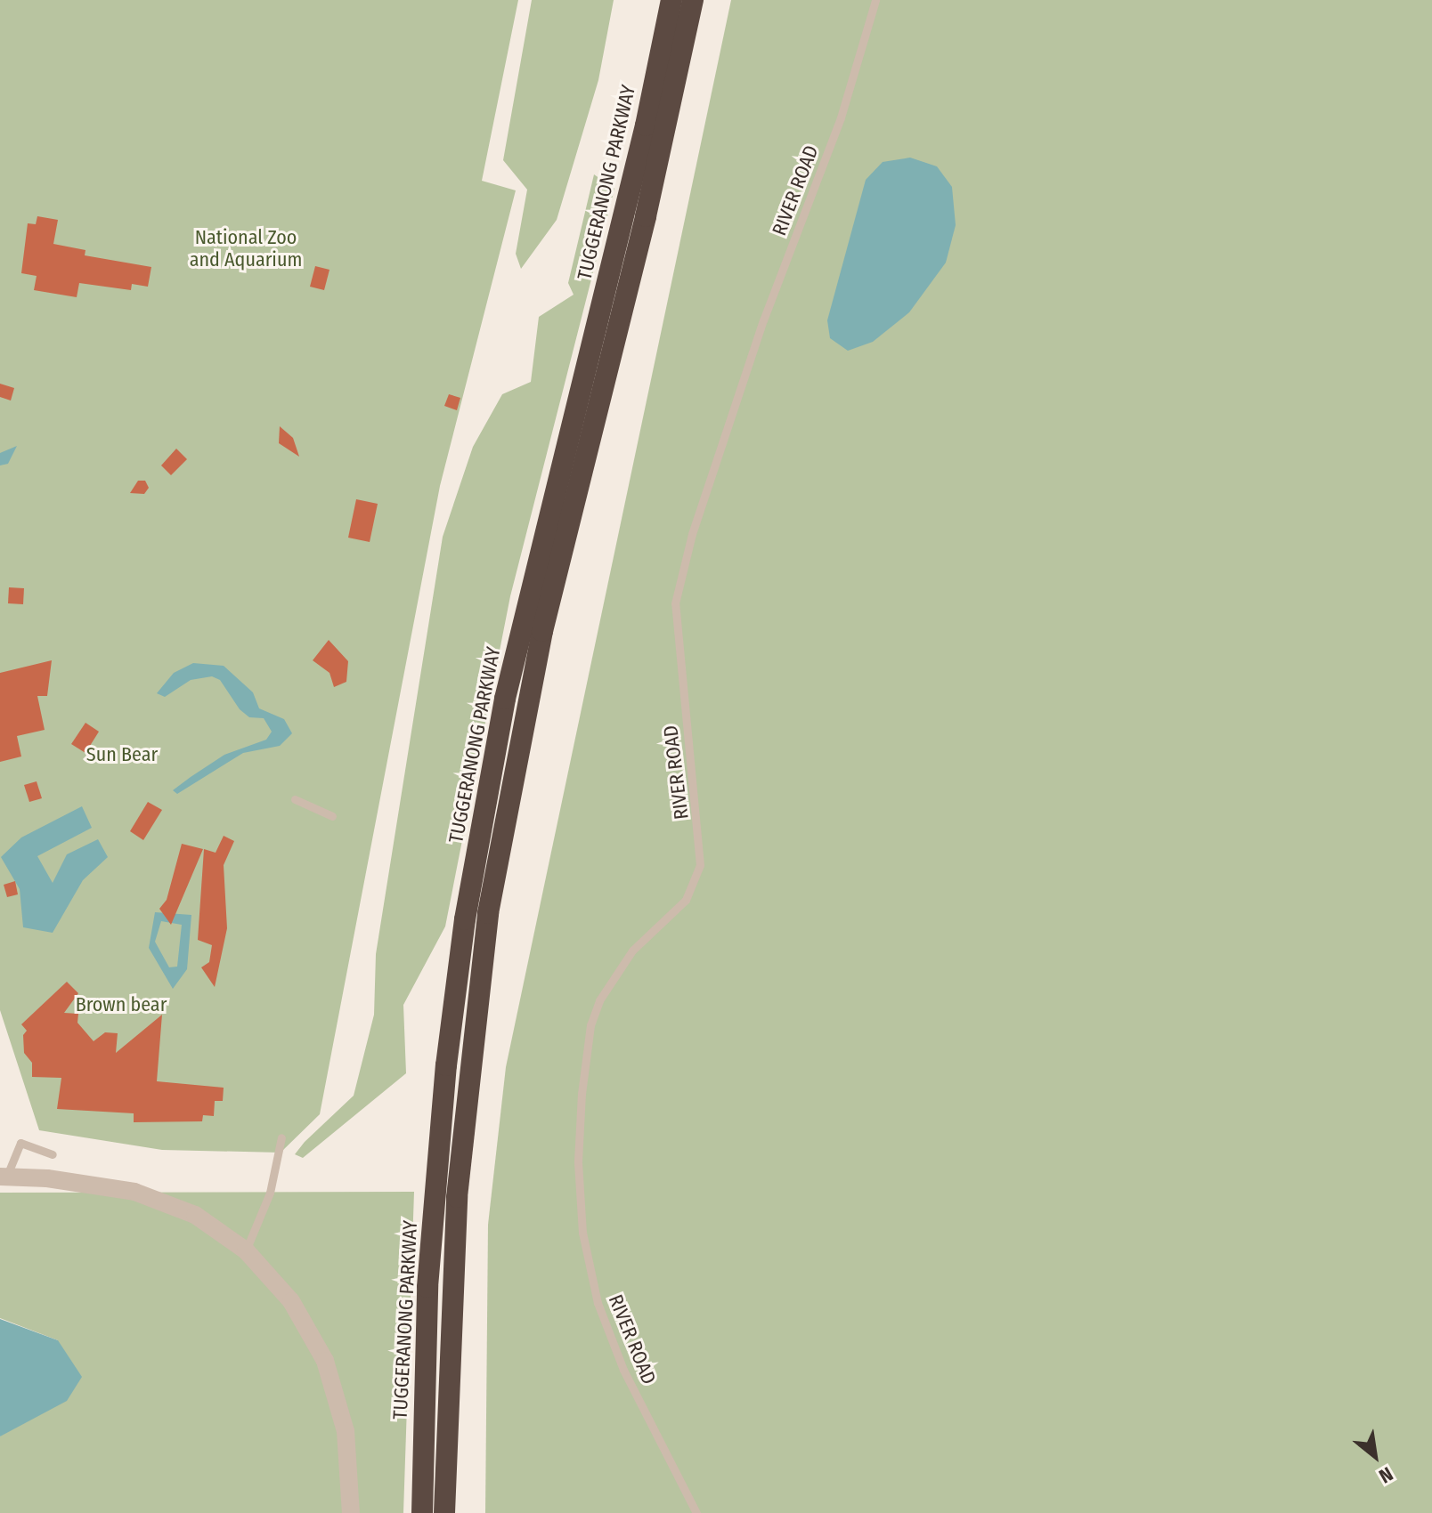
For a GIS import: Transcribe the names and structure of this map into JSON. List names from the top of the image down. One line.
{"streets":{"highway":["TUGGERANONG PARKWAY"],"lane":["RIVER ROAD"]},"parks":["National Zoo and Aquarium","Sun Bear","Brown bear"],"north":"bottom right"}
